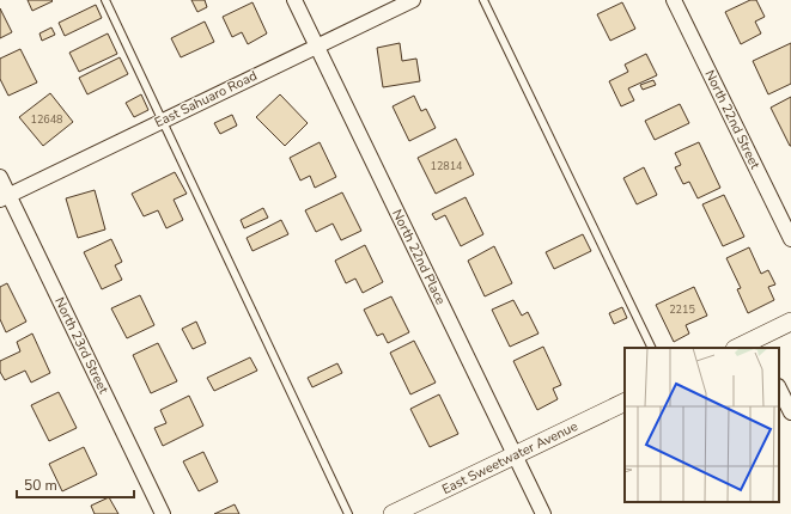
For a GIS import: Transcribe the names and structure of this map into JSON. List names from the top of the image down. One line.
{"streets":{"street":["East Sahuaro Road","North 22nd Street","North 22nd Place","North 23rd Street","East Sweetwater Avenue"]},"crossings":[["East Sahuaro Road","North 22nd Place"],["East Sahuaro Road","North 23rd Street"],["North 22nd Place","East Sweetwater Avenue"]],"house_numbers":["12648","12814","2215"],"scale_bar":"50 m"}
